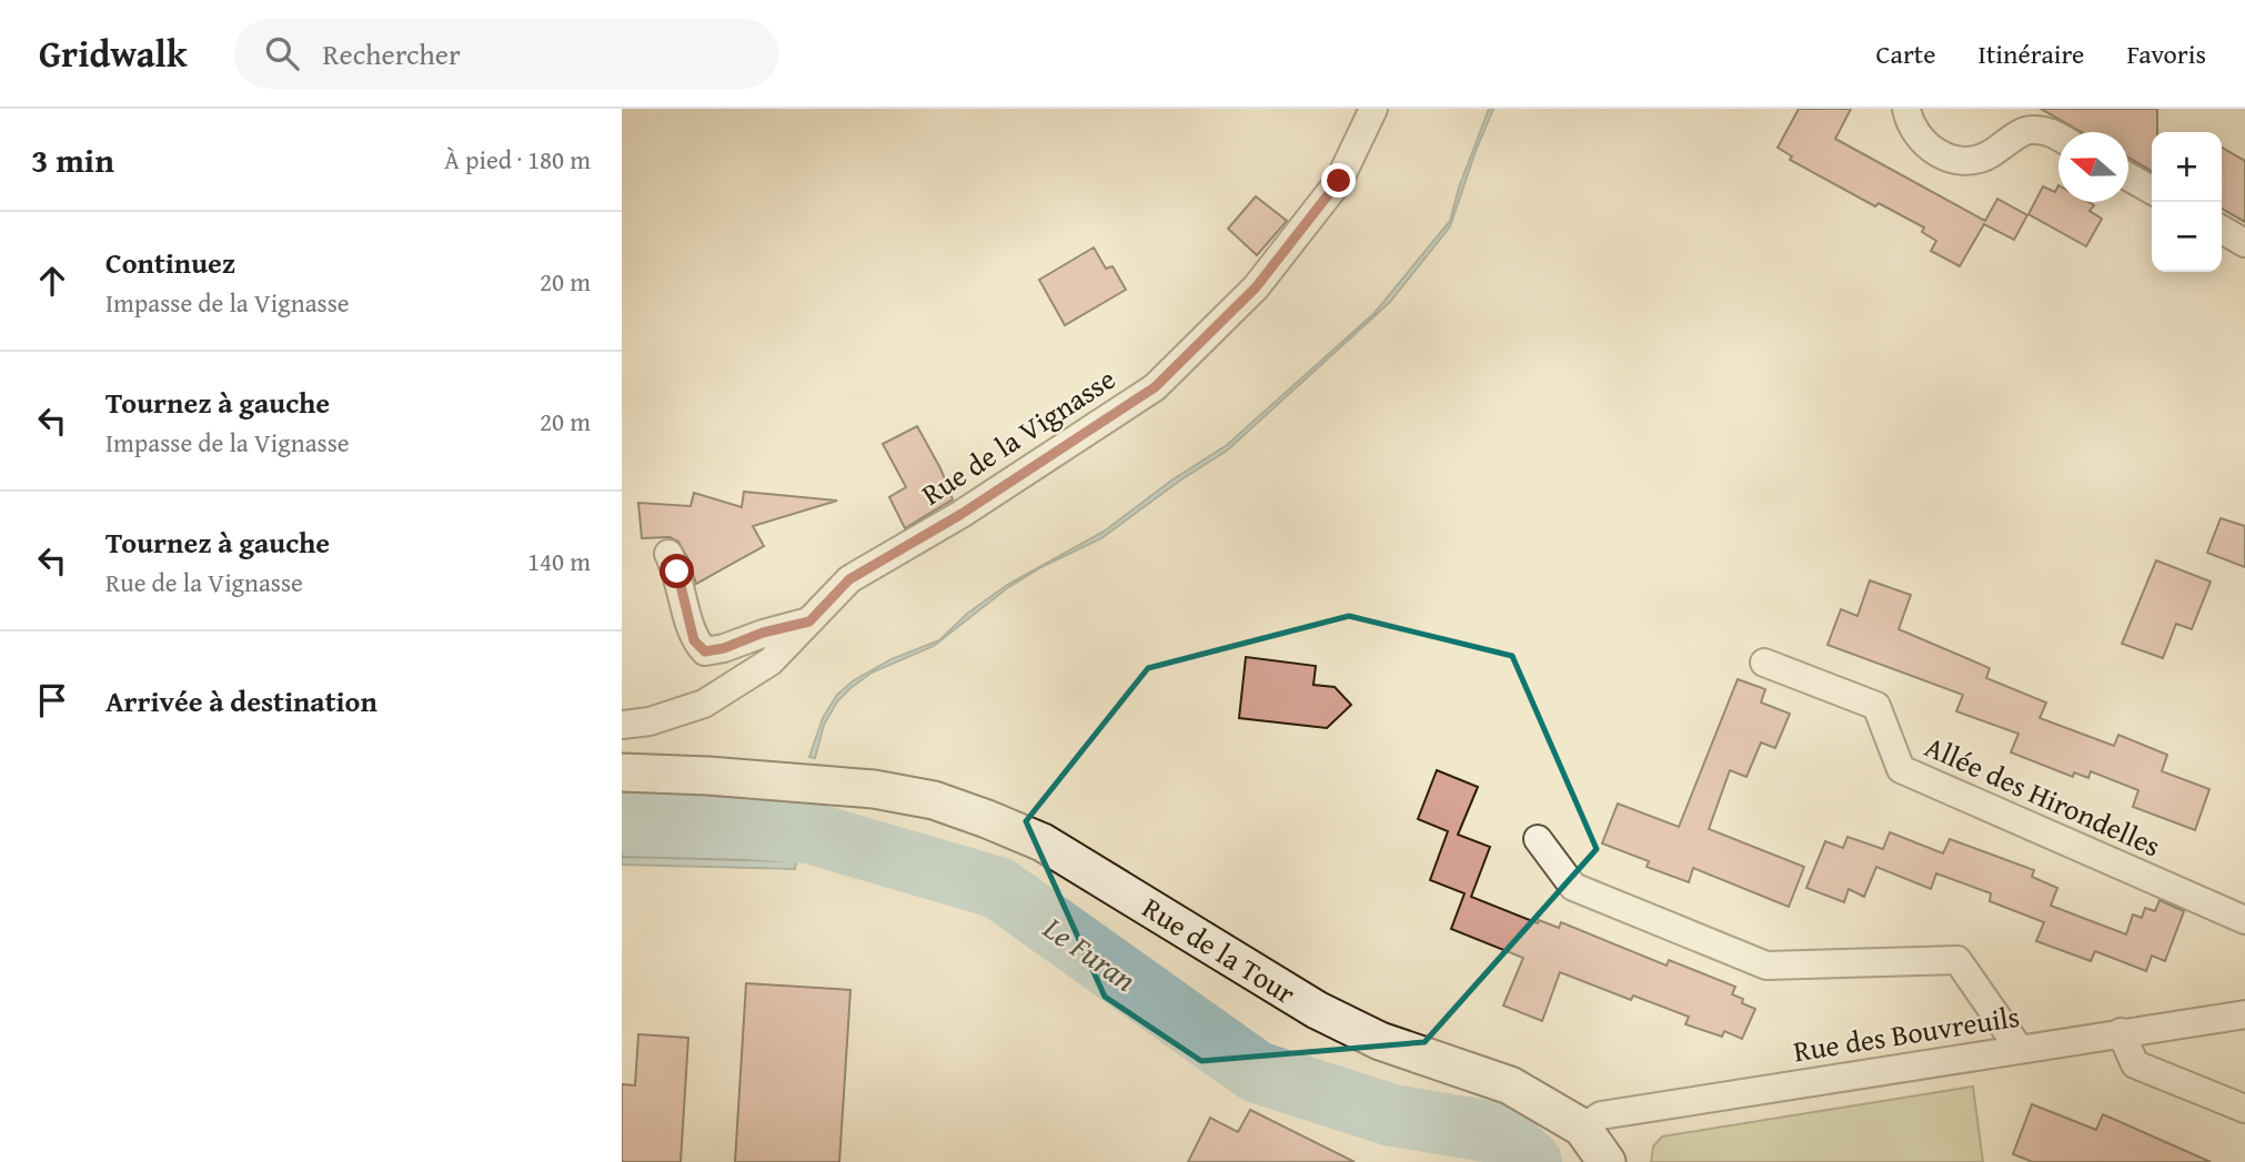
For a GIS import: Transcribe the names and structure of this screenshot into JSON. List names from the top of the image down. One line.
{"streets":{"street":["Rue de la Vignasse","Allée des Hirondelles","Rue de la Tour","Rue des Bouvreuils"]},"crossings":[["Rue de la Tour","Rue des Bouvreuils"]],"water":["Le Furan"],"north":"left","page":{"header":"Gridwalk","search":"Rechercher","nav":["Carte","Itinéraire","Favoris"],"heading":["3 min","À pied · 180 m"],"map_buttons":["+","−"],"list":[["Continuez","Impasse de la Vignasse","20 m"],["Tournez à gauche","Impasse de la Vignasse","20 m"],["Tournez à gauche","Rue de la Vignasse","140 m"],"Arrivée à destination"]}}
